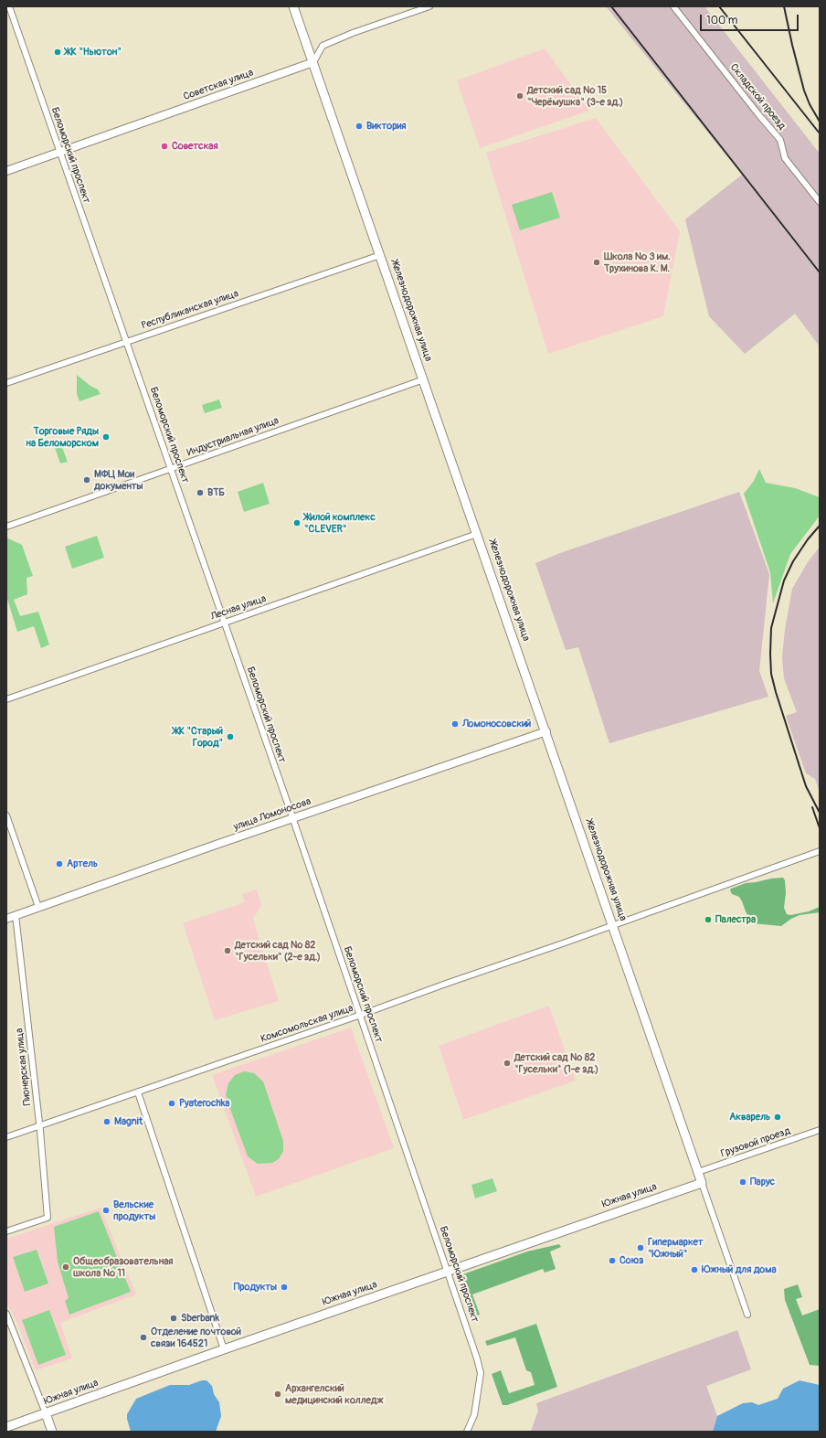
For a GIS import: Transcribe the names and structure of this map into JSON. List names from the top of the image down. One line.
{"streets":{"main road":["Железнодорожная улица","Южная улица"],"street":["Советская улица","Складской проезд","Беломорский проспект","Республиканская улица","Индустриальная улица","Лесная улица","улица Ломоносова","Комсомольская улица","Пионерская улица","Грузовой проезд"]},"crossings":[["Советская улица","Беломорский проспект"],["Советская улица","Железнодорожная улица"],["Беломорский проспект","Республиканская улица"],["Беломорский проспект","Индустриальная улица"],["Беломорский проспект","Лесная улица"],["Беломорский проспект","улица Ломоносова"],["Беломорский проспект","Комсомольская улица"],["Беломорский проспект","Южная улица"],["Республиканская улица","Железнодорожная улица"],["Железнодорожная улица","Индустриальная улица"],["Железнодорожная улица","Лесная улица"],["Железнодорожная улица","улица Ломоносова"],["Железнодорожная улица","Комсомольская улица"],["Железнодорожная улица","Грузовой проезд"],["Железнодорожная улица","Южная улица"],["улица Ломоносова","Пионерская улица"],["Комсомольская улица","Пионерская улица"]],"places":["ЖК \"Ньютон\"","Детский сад № 15 \"Черёмушка\" (3-е зд.)","Виктория","Советская","Школа № 3 им. Трухинова К. М.","Торговые Ряды на Беломорском","МФЦ Мои документы","ВТБ","Жилой комплекс \"СLEVER\"","Ломоносовский","ЖК \"Старый Город\"","Артель","Палестра","Детский сад № 82 \"Гусельки\" (2-е зд.)","Детский сад № 82 \"Гусельки\" (1-е зд.)","Pyaterochka","Акварель","Magnit","Парус","Вельские продукты","Гипермаркет \"Южный\"","Союз","Общеобразовательная школа № 11","Южный для дома","Продукты","Sberbank","Отделение почтовой связи 164521","Архангелский медицинский колледж"],"scale_bar":"100 m"}
